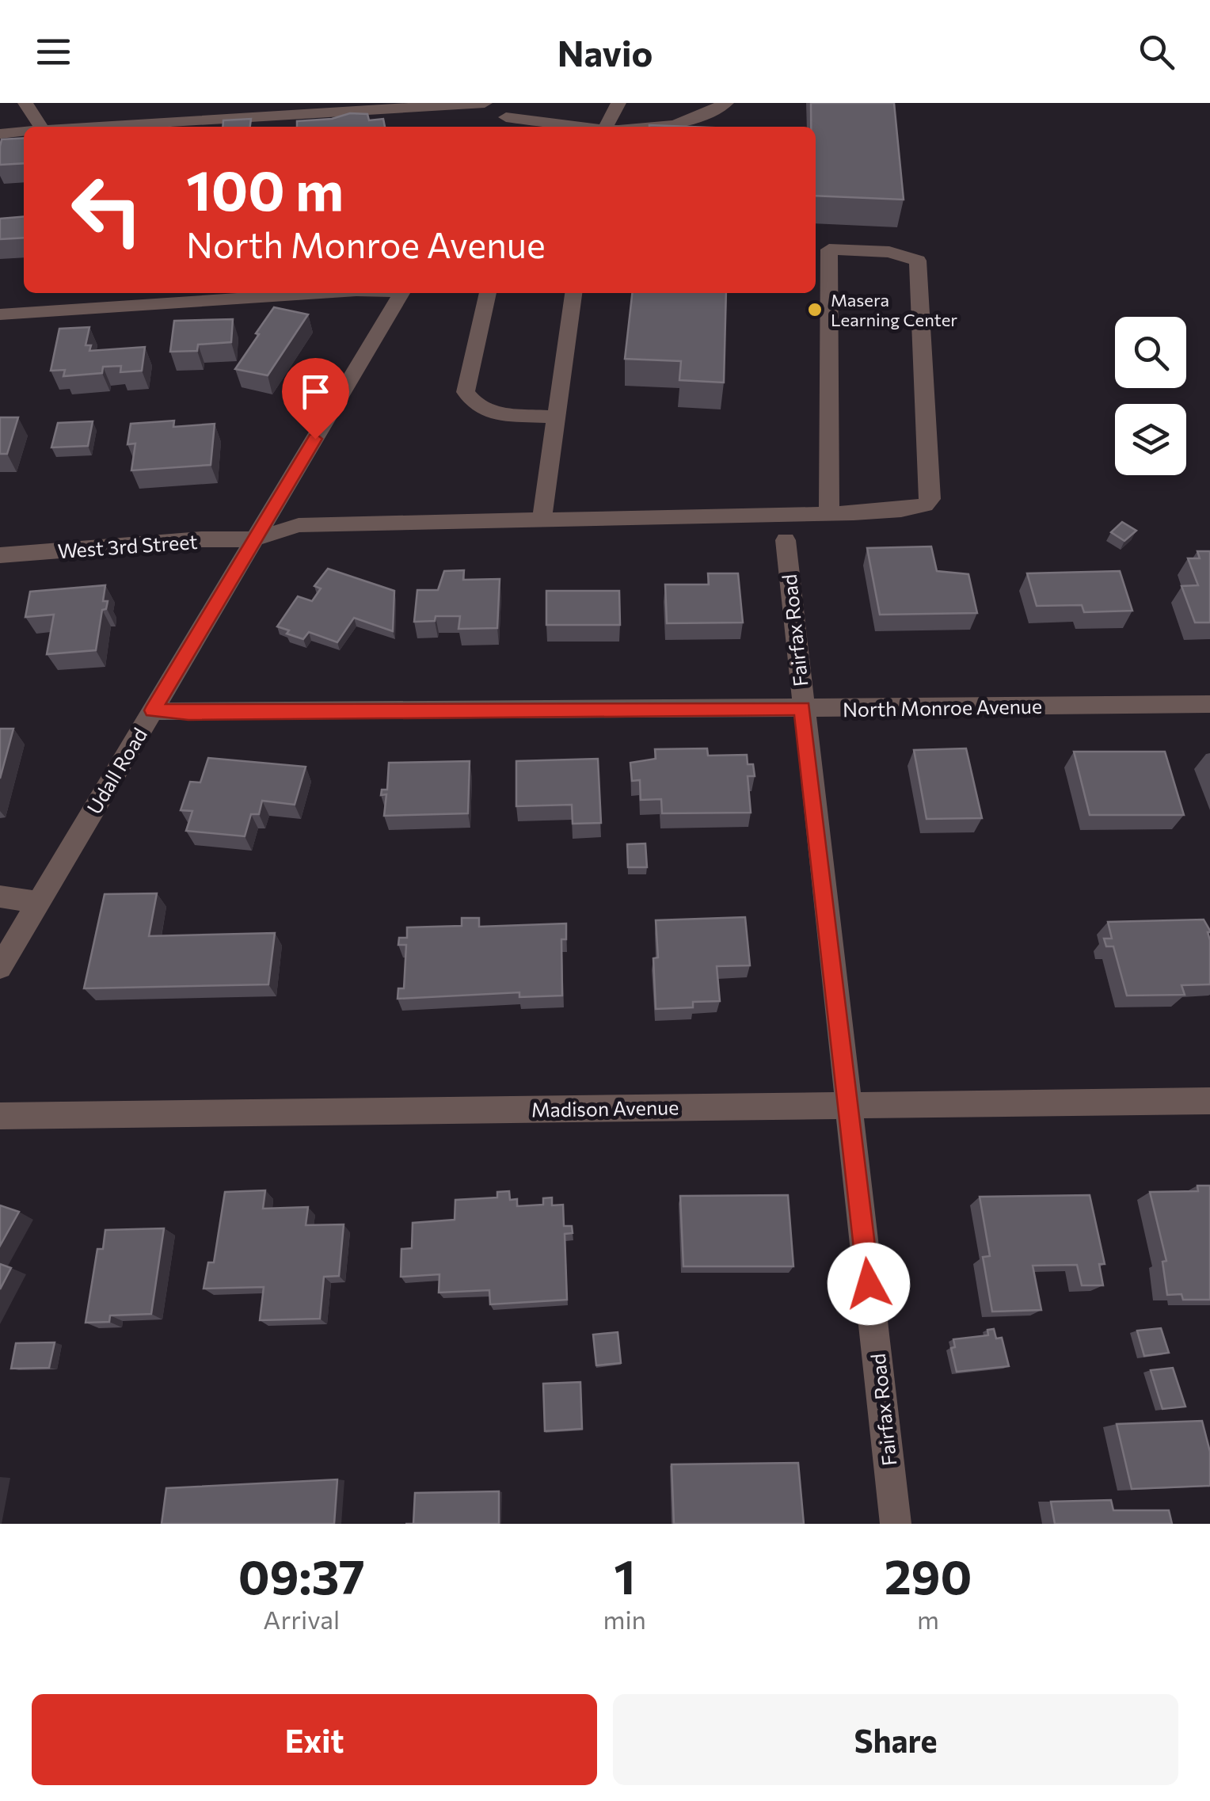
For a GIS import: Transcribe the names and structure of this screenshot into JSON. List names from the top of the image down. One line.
{"streets":{"street":["West 3rd Street","Fairfax Road","North Monroe Avenue","Udall Road","Madison Avenue"]},"crossings":[["West 3rd Street","Udall Road"],["Fairfax Road","North Monroe Avenue"],["Fairfax Road","Madison Avenue"],["North Monroe Avenue","Udall Road"]],"places":["Masera Learning Center"],"page":{"header":"Navio","turn":["100 m","North Monroe Avenue"],"eta":["09:37","Arrival","1","min","290","m"],"buttons":["Exit","Share"]}}
